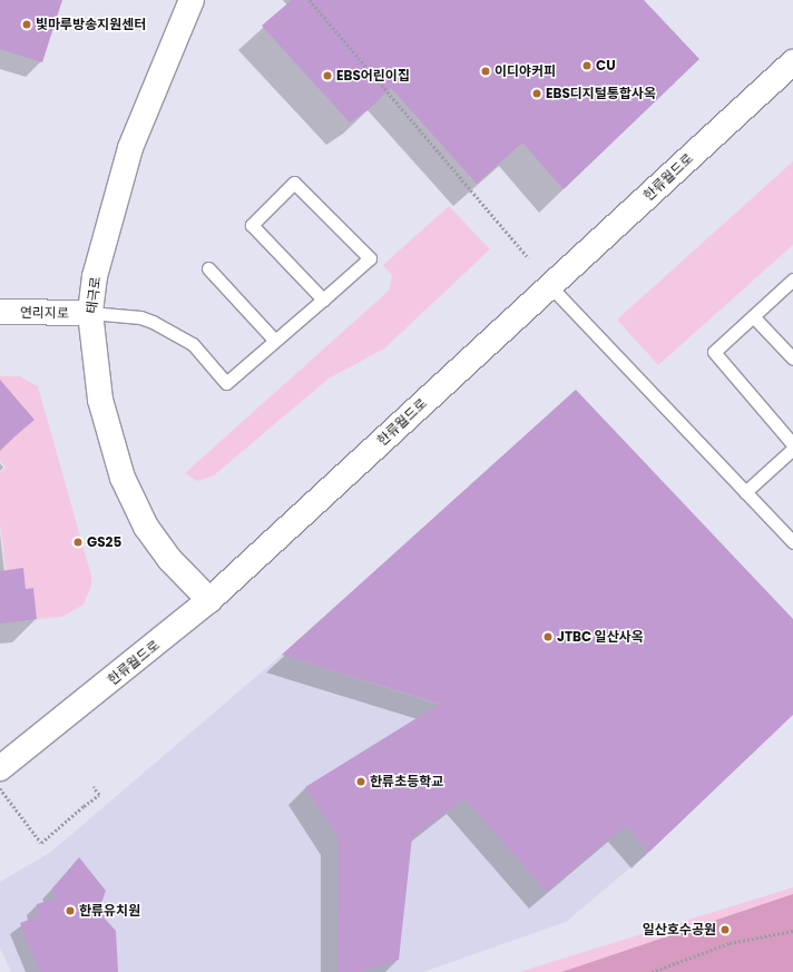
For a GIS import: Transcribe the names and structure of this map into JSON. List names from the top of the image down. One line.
{"streets":{"main road":["한류월드로","태극로","연리지로"]},"crossings":[["한류월드로","태극로"],["태극로","연리지로"]],"places":["빛마루방송지원센터","CU","이디야커피","EBS어린이집","EBS디지털통합사옥","GS25","JTBC 일산사옥","한류초등학교","한류유치원","일산호수공원"]}
